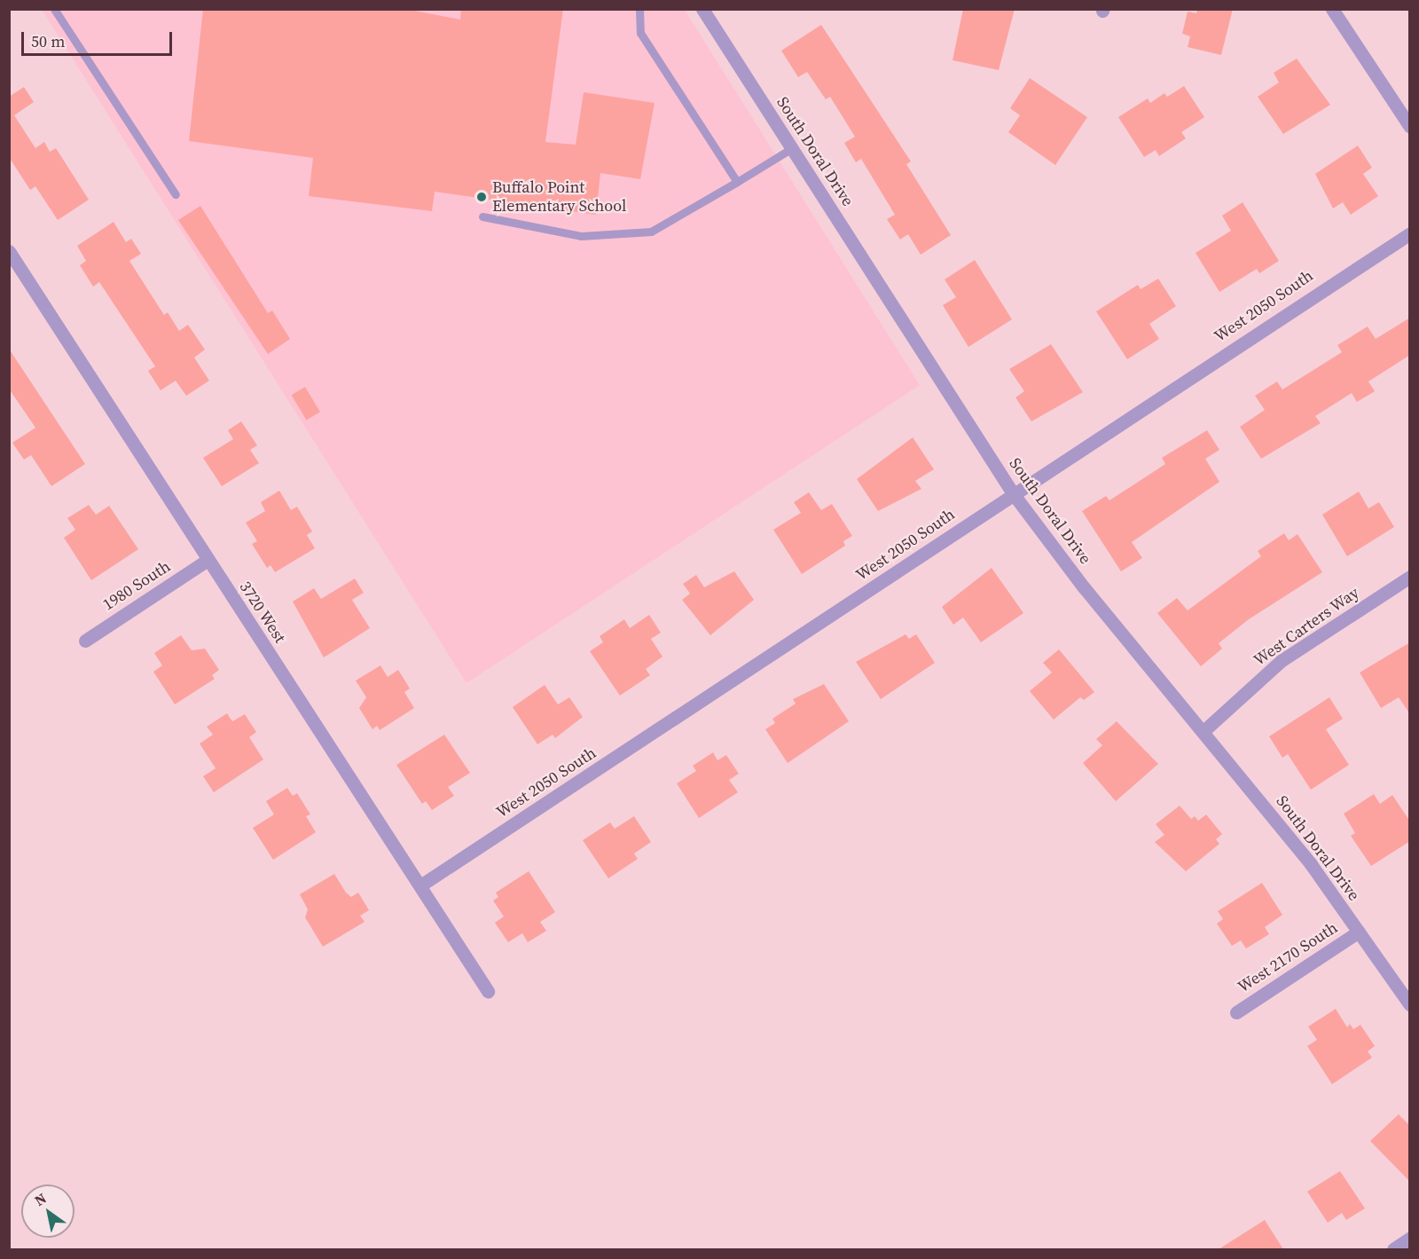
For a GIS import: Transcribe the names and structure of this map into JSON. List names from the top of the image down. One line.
{"streets":{"street":["South Doral Drive","West 2050 South","1980 South","3720 West","West Carters Way","West 2170 South"]},"crossings":[["South Doral Drive","West 2050 South"],["South Doral Drive","West Carters Way"],["South Doral Drive","West 2170 South"],["West 2050 South","3720 West"],["1980 South","3720 West"]],"places":["Buffalo Point Elementary School"],"scale_bar":"50 m","north":"top left"}
